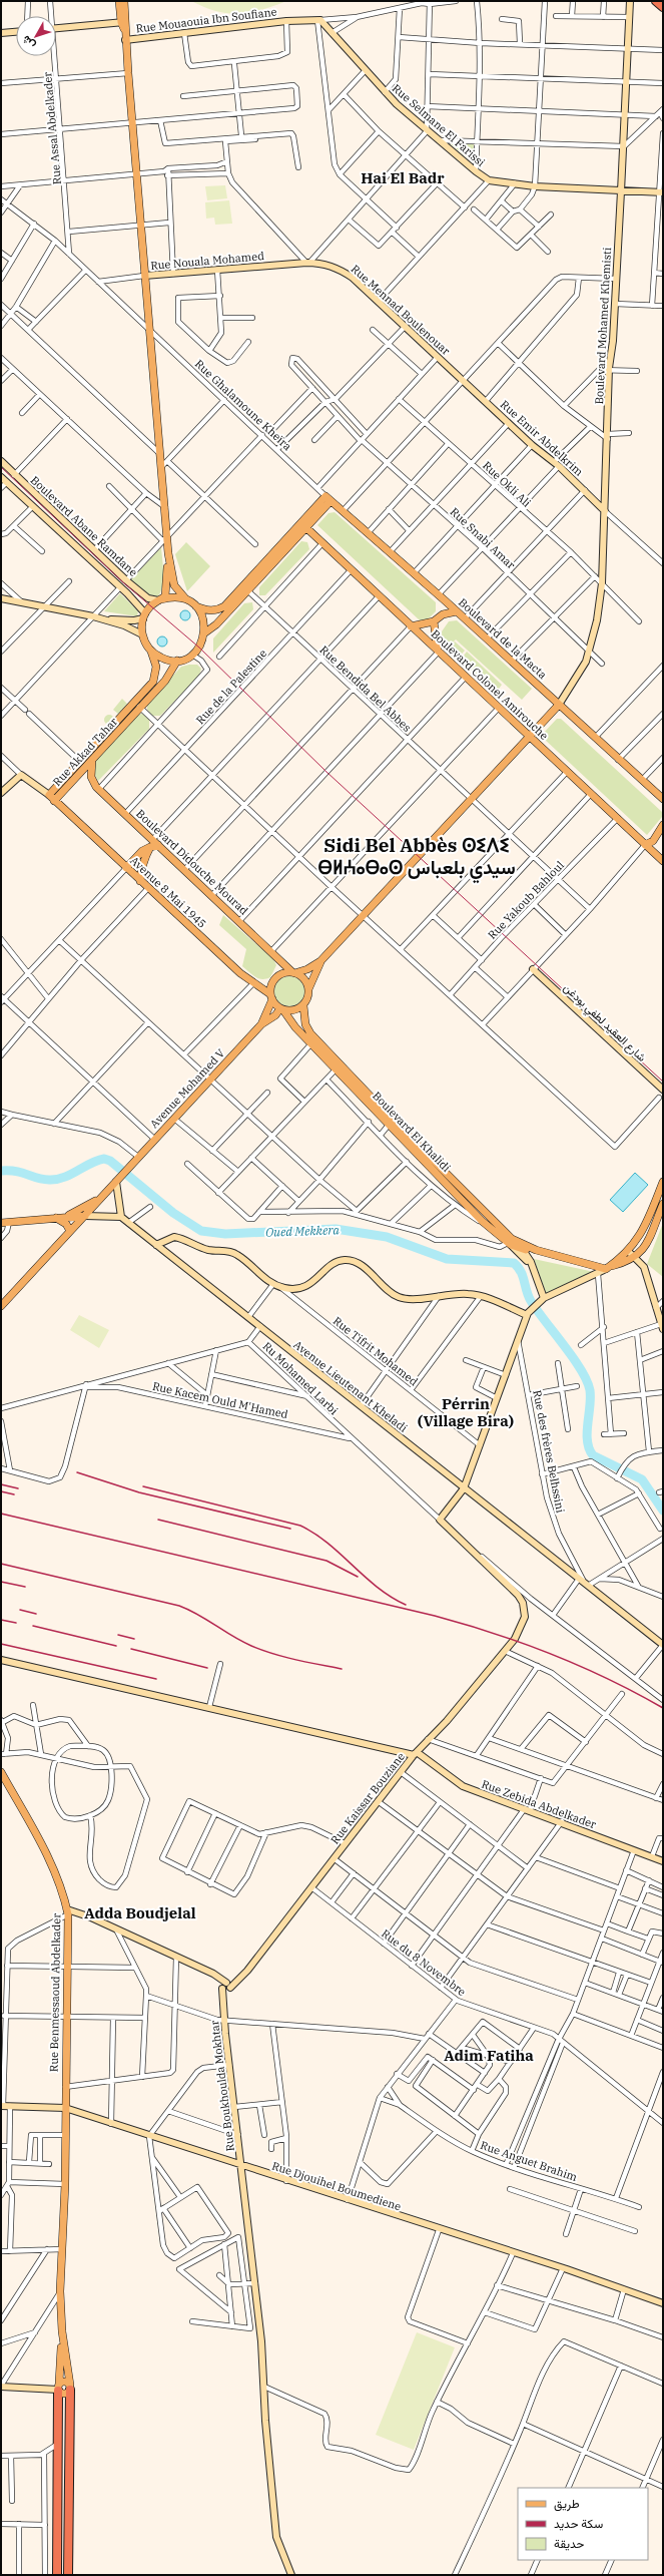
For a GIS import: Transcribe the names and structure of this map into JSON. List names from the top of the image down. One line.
{"streets":{"main road":["Boulevard de la Macta","Boulevard Colonel Amirouche","Rue Akkad Tahar","Boulevard Didouche Mourad","Avenue 8 Mai 1945","Avenue Mohamed V","Boulevard El Khalidi","Rue Benmessaoud Abdelkader"],"street":["Rue Mouaouia Ibn Soufiane","Rue Selmane El Farissi","Rue Assal Abdelkader","Rue Nouala Mohamed","Rue Mennad Boulenouar","Boulevard Mohamed Khemisti","Rue Ghalamoune Kheïra","Rue Emir Abdelkrim","Rue Okli Ali","Boulevard Abane Ramdane","Rue Snabi Amar","Rue de la Palestine","Rue Bendida Bel Abbes","Rue Yakoub Bahloul","شارع العقيد لطفي بودغن","Rue Tifrit Mohamed","Ru Mohamed Larbi","Avenue Lieutenant Kheladi","Rue Kacem Ould M'Hamed","Rue des frères Belhssini","Rue Kaissar Bouziane","Rue Zebida Abdelkader","Rue du 8 Novembre","Rue Boukhoulda Mokhtar","Rue Anguet Brahim","Rue Djouihel Boumediene"]},"crossings":[["Rue Mouaouia Ibn Soufiane","Rue Selmane El Farissi"],["Rue Selmane El Farissi","Boulevard Mohamed Khemisti"],["Rue Assal Abdelkader","Rue Ghalamoune Kheïra"],["Rue Nouala Mohamed","Rue Mennad Boulenouar"],["Rue Nouala Mohamed","Rue Ghalamoune Kheïra"],["Rue Mennad Boulenouar","Rue Emir Abdelkrim"],["Boulevard Mohamed Khemisti","Rue Emir Abdelkrim"],["Boulevard Mohamed Khemisti","Rue Okli Ali"],["Boulevard Mohamed Khemisti","Rue Snabi Amar"],["Boulevard Mohamed Khemisti","Boulevard de la Macta"],["Rue Ghalamoune Kheïra","Boulevard de la Macta"],["Boulevard Abane Ramdane","Rue Akkad Tahar"],["Boulevard Colonel Amirouche","Rue de la Palestine"],["Boulevard Colonel Amirouche","Rue Yakoub Bahloul"],["Rue de la Palestine","Rue Bendida Bel Abbes"],["Rue de la Palestine","Boulevard Didouche Mourad"],["Rue Bendida Bel Abbes","Rue Yakoub Bahloul"],["Rue Akkad Tahar","Boulevard Didouche Mourad"],["Rue Akkad Tahar","Avenue 8 Mai 1945"],["Boulevard Didouche Mourad","Avenue 8 Mai 1945"],["Ru Mohamed Larbi","Rue Kacem Ould M'Hamed"],["Ru Mohamed Larbi","Rue Kaissar Bouziane"],["Avenue Lieutenant Kheladi","Rue des frères Belhssini"],["Rue Kaissar Bouziane","Rue Zebida Abdelkader"],["Rue Kaissar Bouziane","Rue du 8 Novembre"],["Rue Kaissar Bouziane","Rue Boukhoulda Mokhtar"],["Rue Benmessaoud Abdelkader","Rue Djouihel Boumediene"],["Rue Boukhoulda Mokhtar","Rue Djouihel Boumediene"]],"districts":["Hai El Badr","Sidi Bel Abbès ⵙⵉⴷⵉ ⴱⵍⵄⴰⴱⴰⵙ سيدي بلعباس","Pérrin (Village Bira)","Adda Boudjelal","Adim Fatiha"],"water":["Oued Mekkera"],"legend":["طريق","سكة حديد","حديقة"],"north":"bottom left"}
